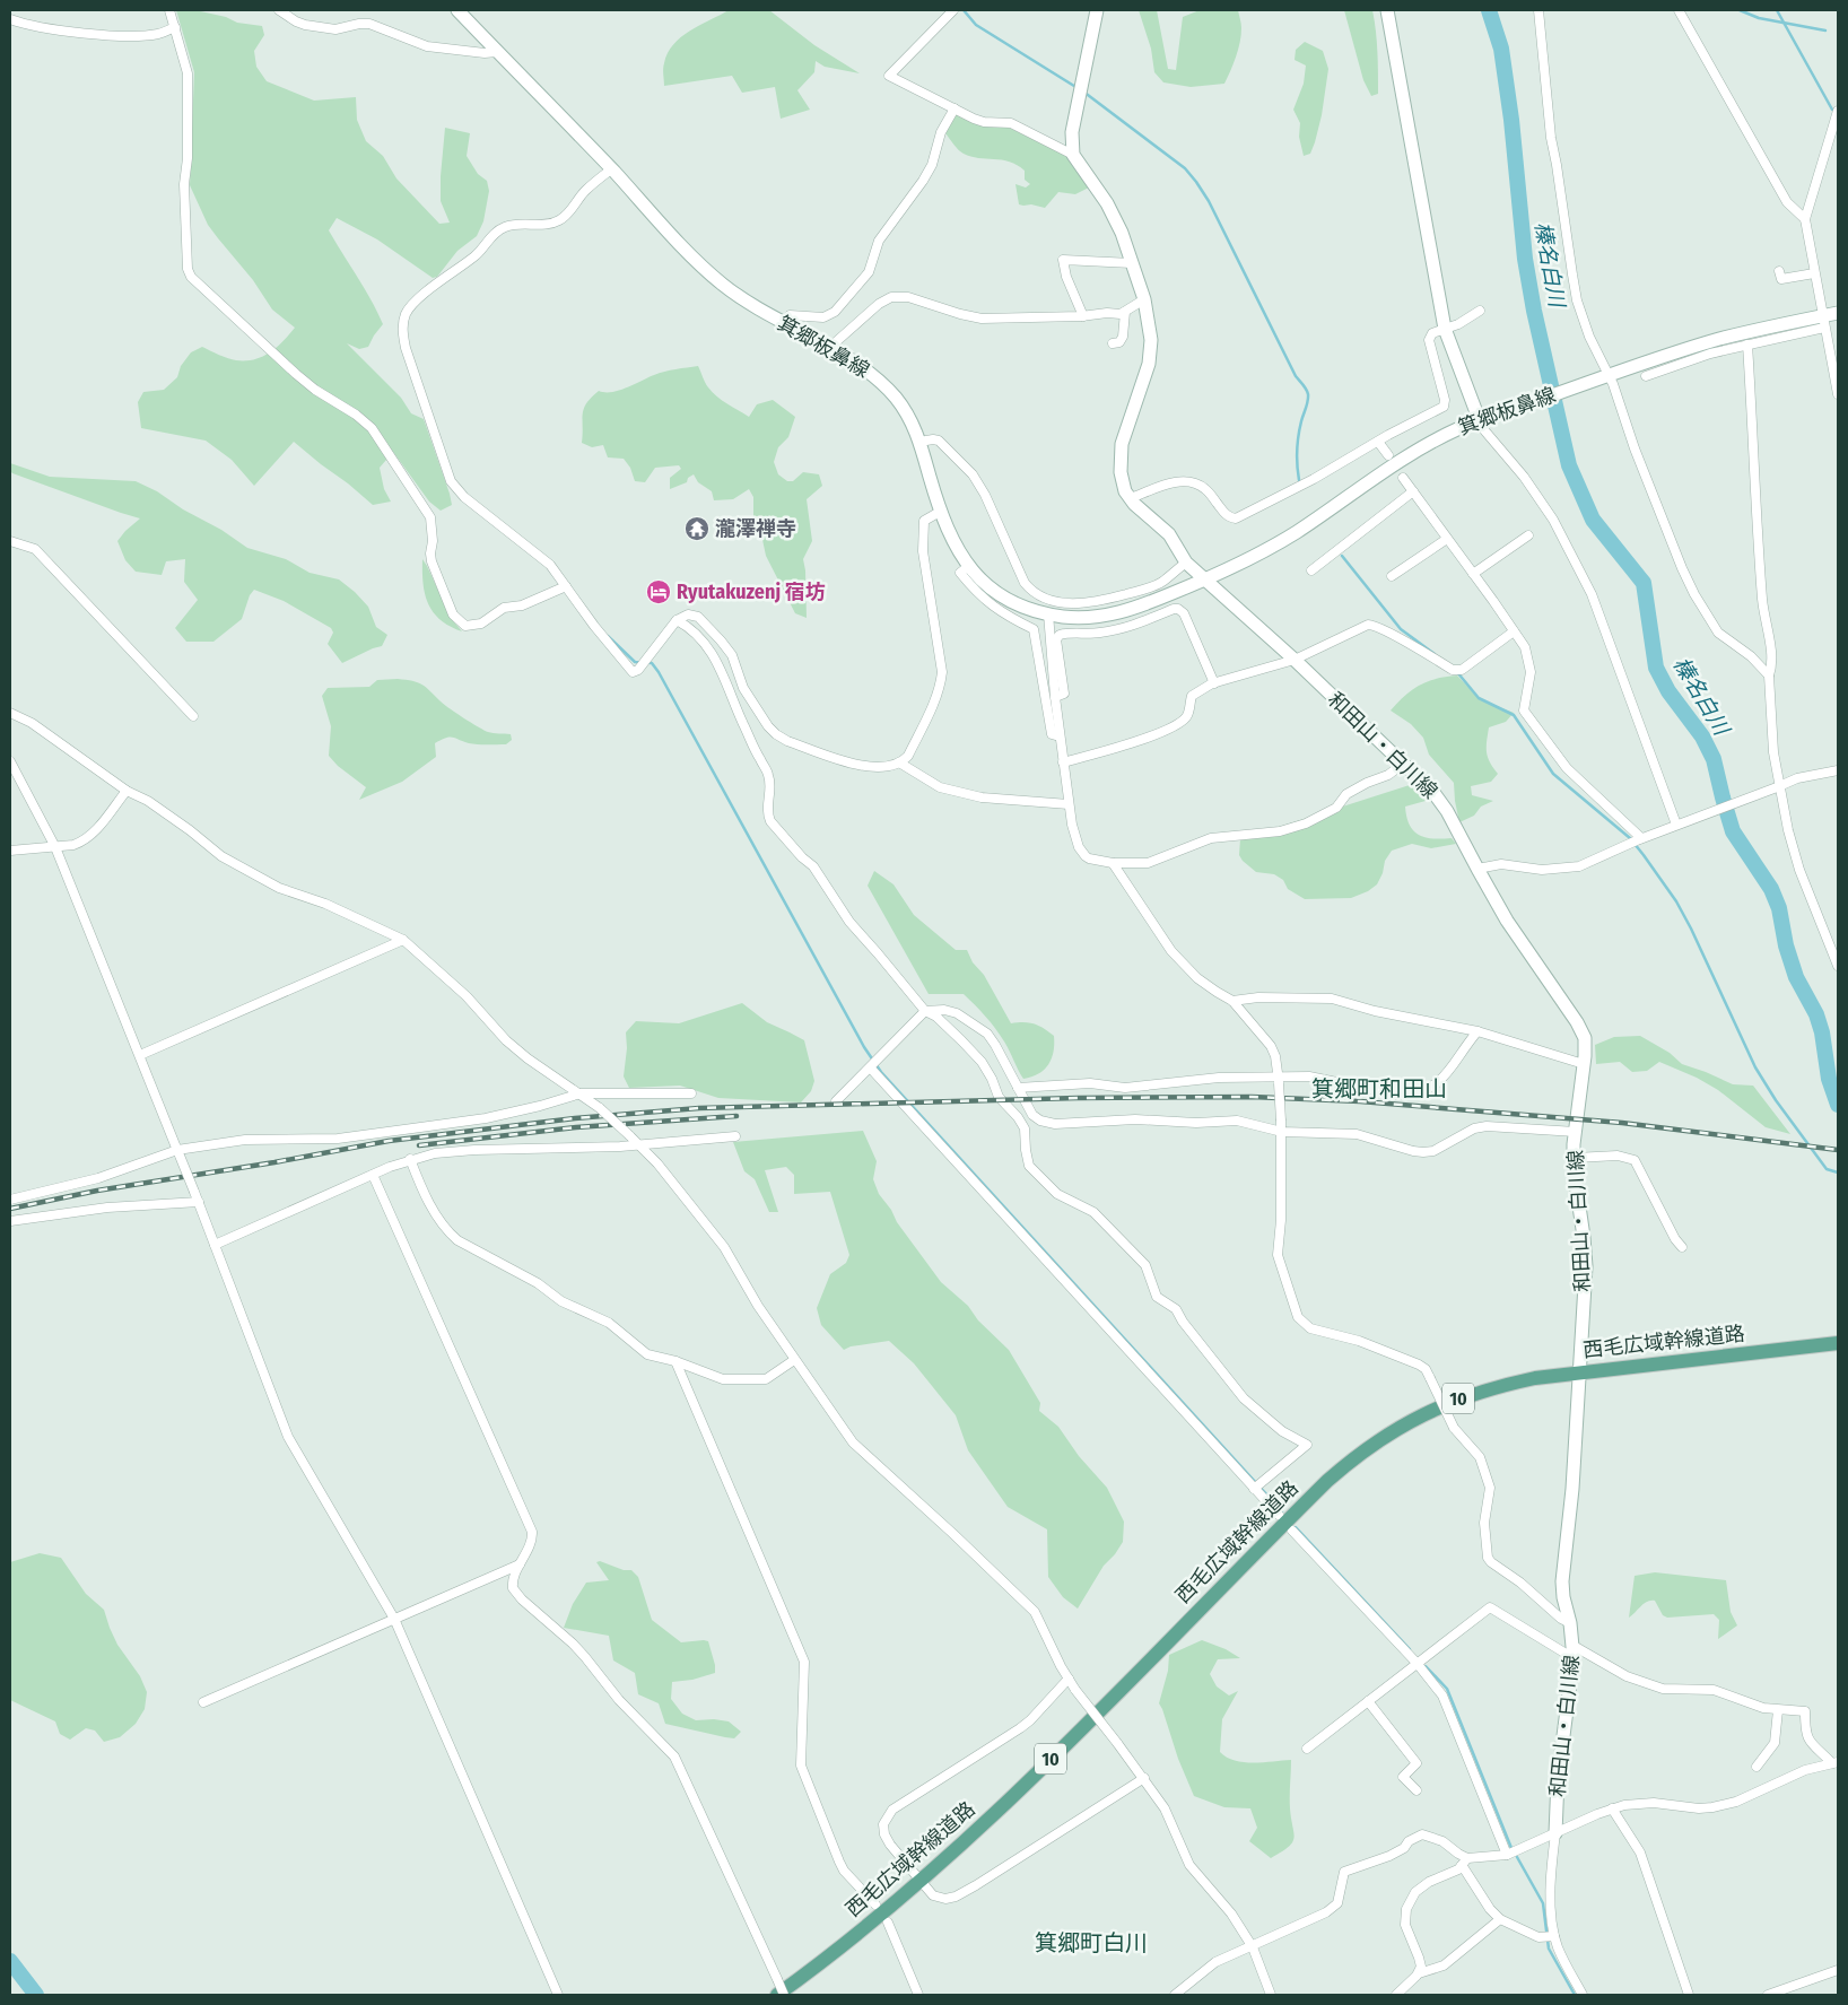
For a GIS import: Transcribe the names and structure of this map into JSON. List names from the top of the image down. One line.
{"streets":{"main road":["箕郷板鼻線","和田山・白川線","西毛広域幹線道路","10"]},"crossings":[["箕郷板鼻線","和田山・白川線"],["和田山・白川線","西毛広域幹線道路"]],"districts":["箕郷町和田山","箕郷町白川"],"water":["榛名白川"],"places":{"temple":["瀧澤禅寺"],"hotel":["Ryutakuzenj 宿坊"]}}
